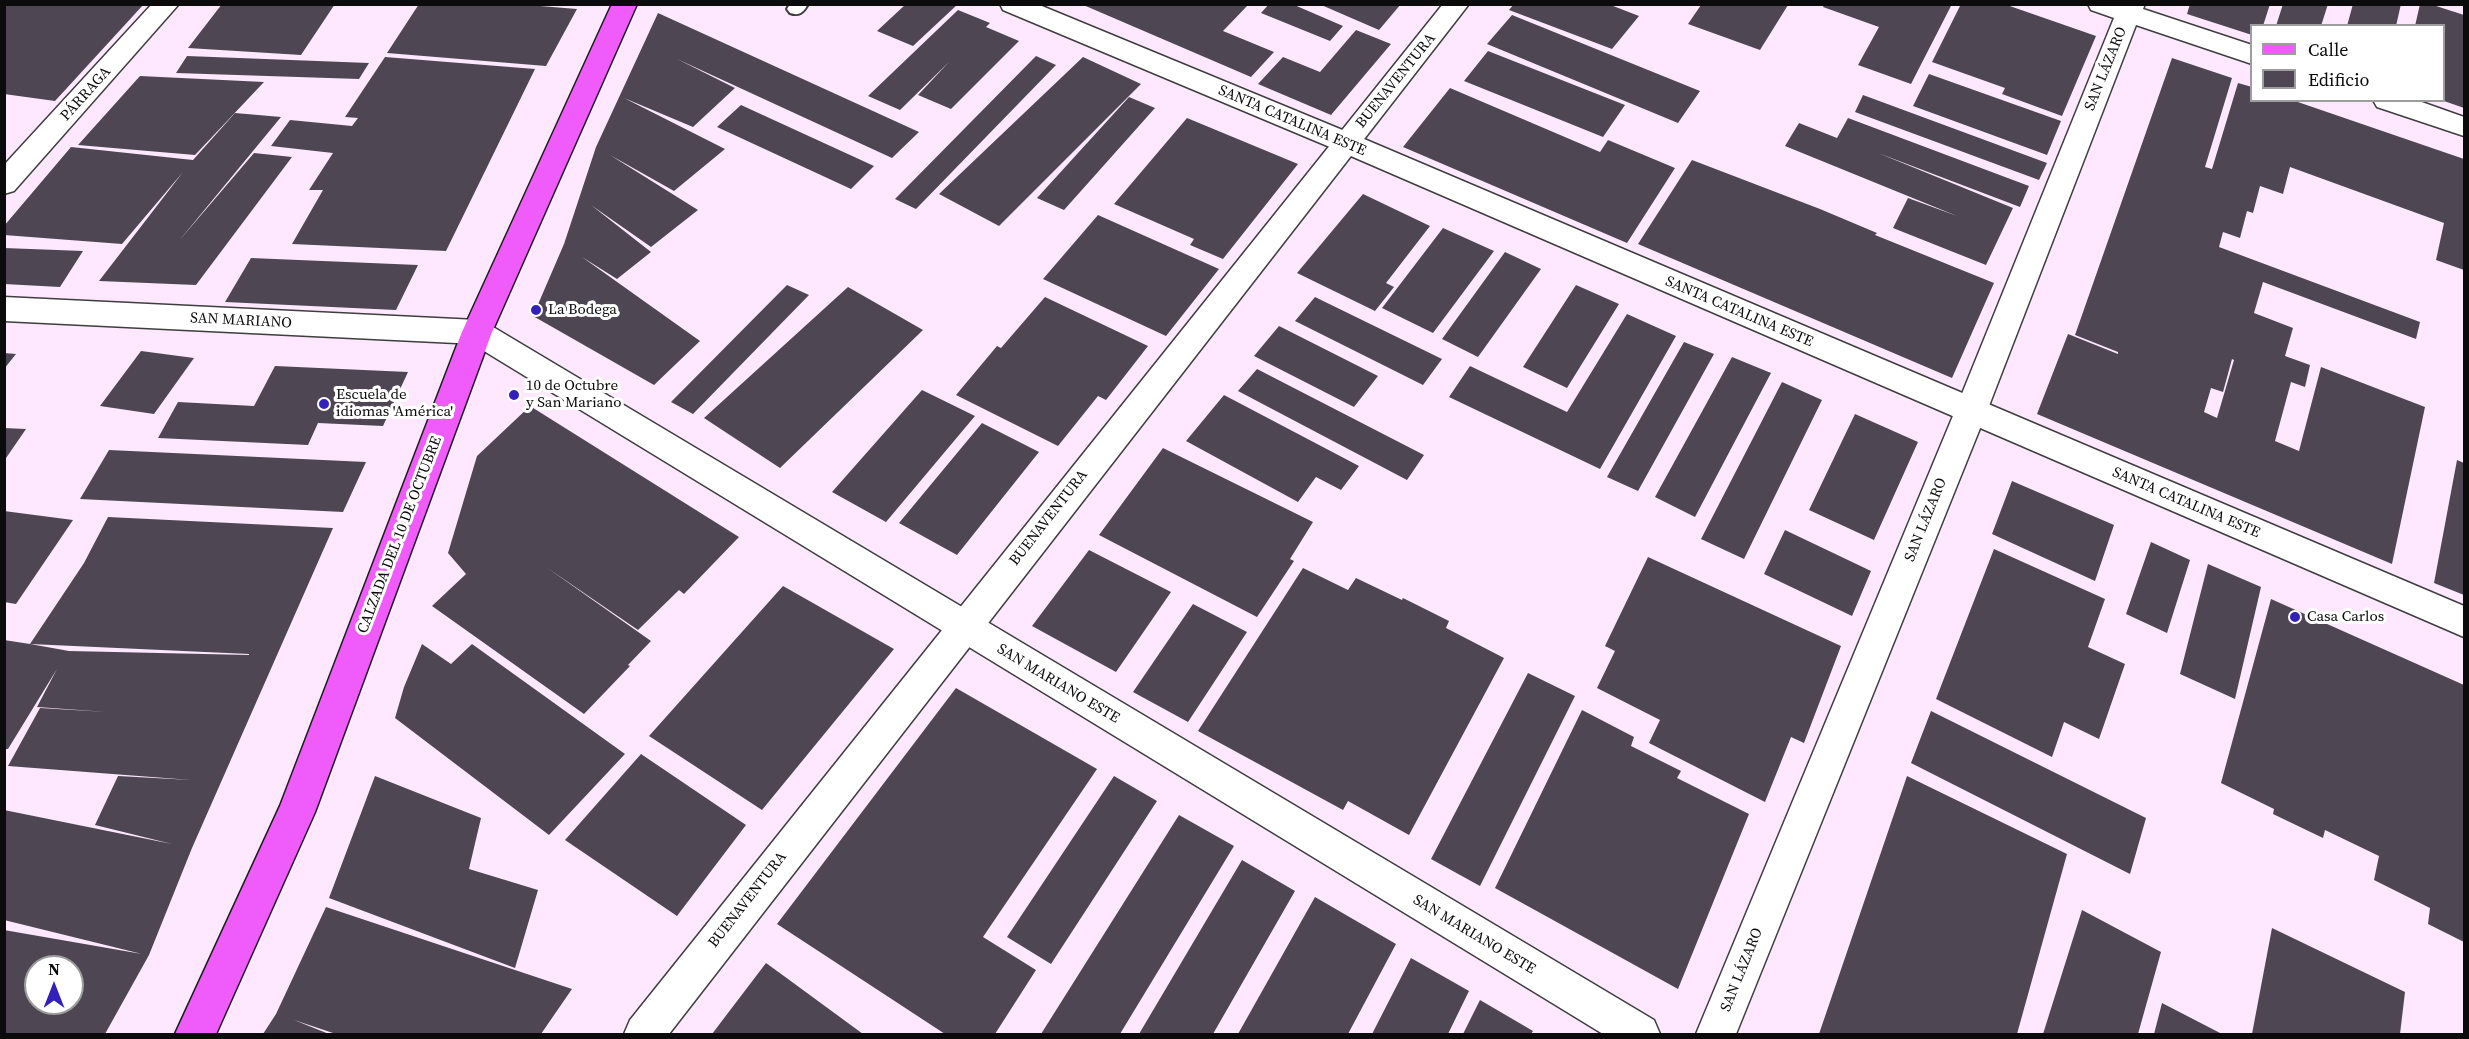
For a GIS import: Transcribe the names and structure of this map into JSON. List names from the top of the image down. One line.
{"streets":{"main road":["CALZADA DEL 10 DE OCTUBRE"],"street":["SAN LÁZARO","BUENAVENTURA","PÁRRAGA","SANTA CATALINA ESTE","SAN MARIANO","SAN MARIANO ESTE"]},"crossings":[["SAN LÁZARO","SANTA CATALINA ESTE"],["BUENAVENTURA","SANTA CATALINA ESTE"],["BUENAVENTURA","SAN MARIANO ESTE"],["SAN MARIANO","CALZADA DEL 10 DE OCTUBRE"],["SAN MARIANO","SAN MARIANO ESTE"],["CALZADA DEL 10 DE OCTUBRE","SAN MARIANO ESTE"]],"places":["La Bodega","10 de Octubre y San Mariano","Escuela de idiomas 'América'","Casa Carlos"],"legend":["Calle","Edificio"],"north":"top"}
